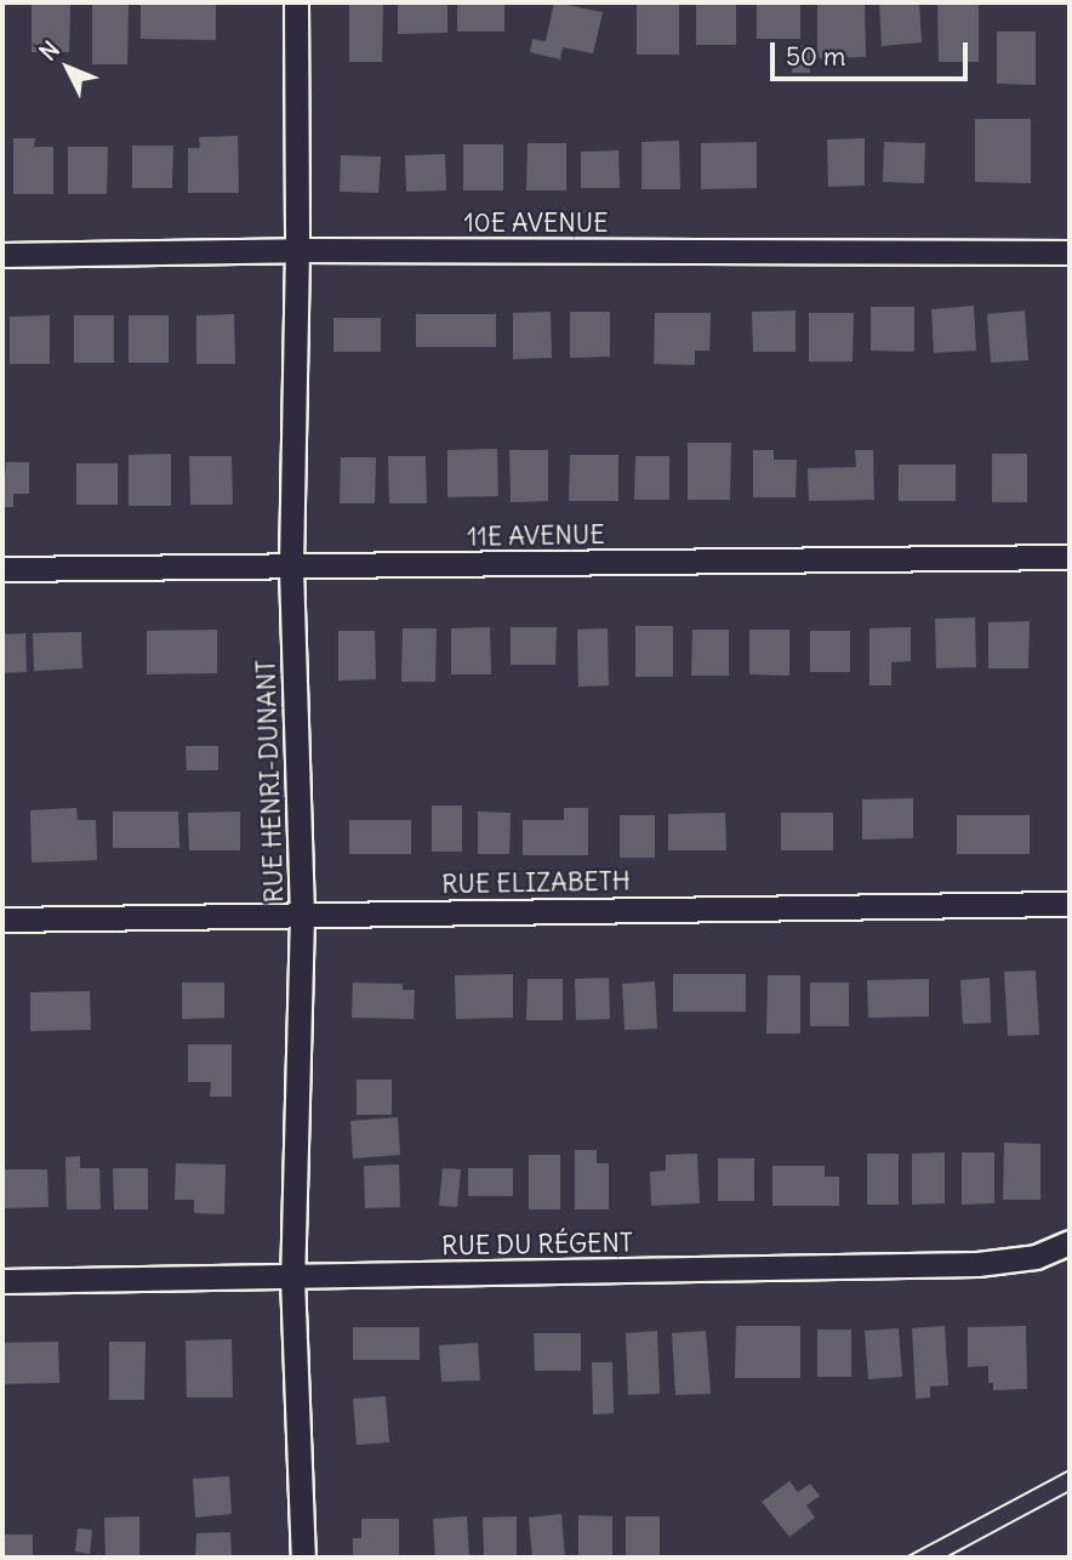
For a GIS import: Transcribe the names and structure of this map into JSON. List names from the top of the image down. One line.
{"streets":{"street":["10E AVENUE","11E AVENUE","RUE HENRI-DUNANT","RUE ELIZABETH","RUE DU RÉGENT"]},"crossings":[["10E AVENUE","RUE HENRI-DUNANT"],["11E AVENUE","RUE HENRI-DUNANT"],["RUE HENRI-DUNANT","RUE ELIZABETH"],["RUE HENRI-DUNANT","RUE DU RÉGENT"]],"scale_bar":"50 m","north":"top left"}
